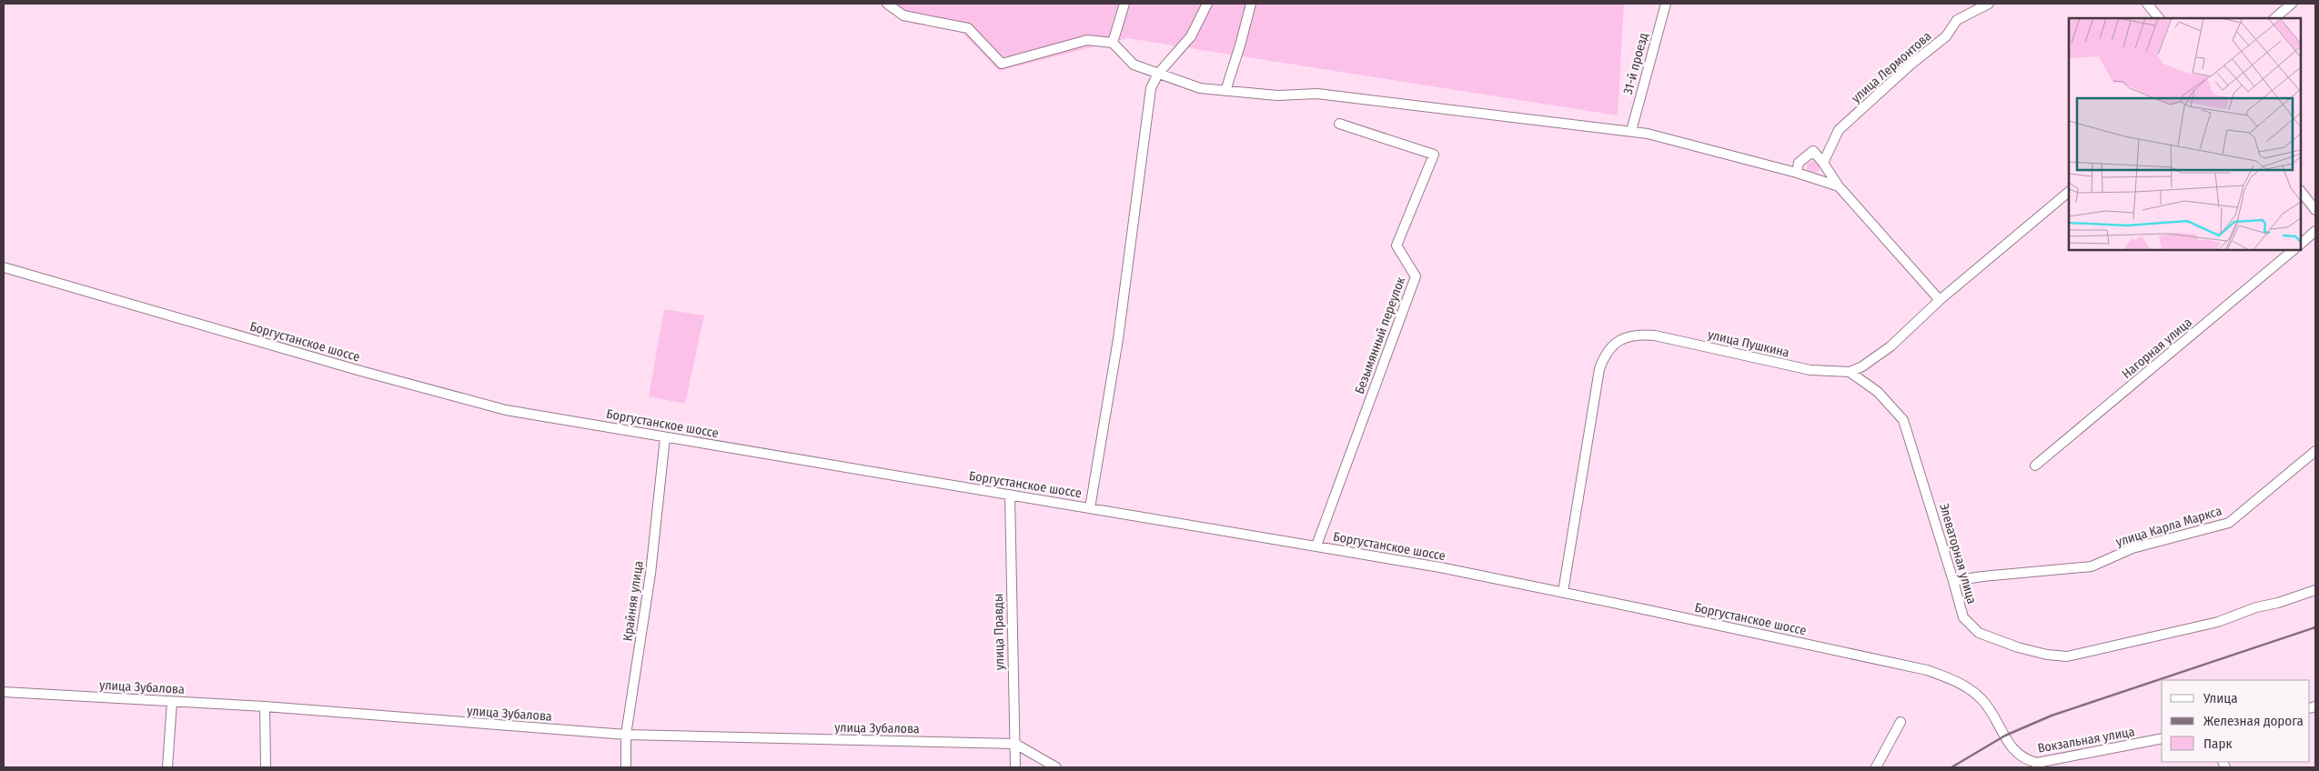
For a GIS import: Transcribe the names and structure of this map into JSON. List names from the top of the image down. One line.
{"streets":{"street":["31-й проезд","улица Лермонтова","Безымянный переулок","Боргустанское шоссе","улица Пушкина","Нагорная улица","улица Карла Маркса","Элеваторная улица","Крайняя улица","улица Правды","улица Зубалова","Вокзальная улица"]},"crossings":[["Безымянный переулок","Боргустанское шоссе"],["Боргустанское шоссе","улица Пушкина"],["Боргустанское шоссе","Крайняя улица"],["Боргустанское шоссе","улица Правды"],["Боргустанское шоссе","Вокзальная улица"],["улица Пушкина","Элеваторная улица"],["улица Карла Маркса","Элеваторная улица"],["Крайняя улица","улица Зубалова"],["улица Правды","улица Зубалова"]],"legend":["Улица","Железная дорога","Парк"]}
